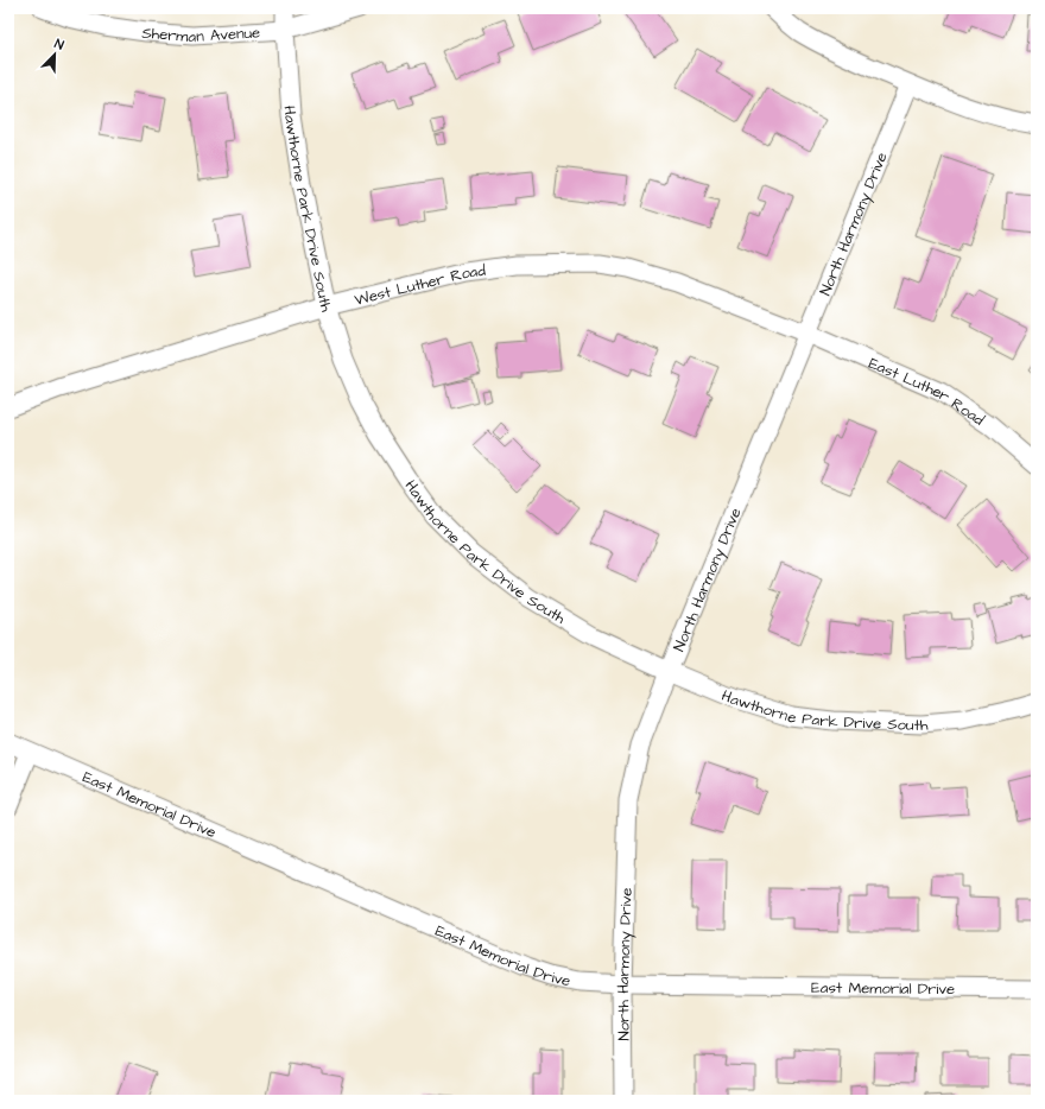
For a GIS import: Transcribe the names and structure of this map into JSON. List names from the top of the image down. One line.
{"streets":{"street":["Sherman Avenue","Hawthorne Park Drive South","North Harmony Drive","West Luther Road","East Luther Road","East Memorial Drive"]},"crossings":[["Sherman Avenue","Hawthorne Park Drive South"],["Hawthorne Park Drive South","North Harmony Drive"],["Hawthorne Park Drive South","West Luther Road"],["North Harmony Drive","West Luther Road"],["North Harmony Drive","East Luther Road"],["North Harmony Drive","East Memorial Drive"],["West Luther Road","East Luther Road"]],"north":"top right"}
